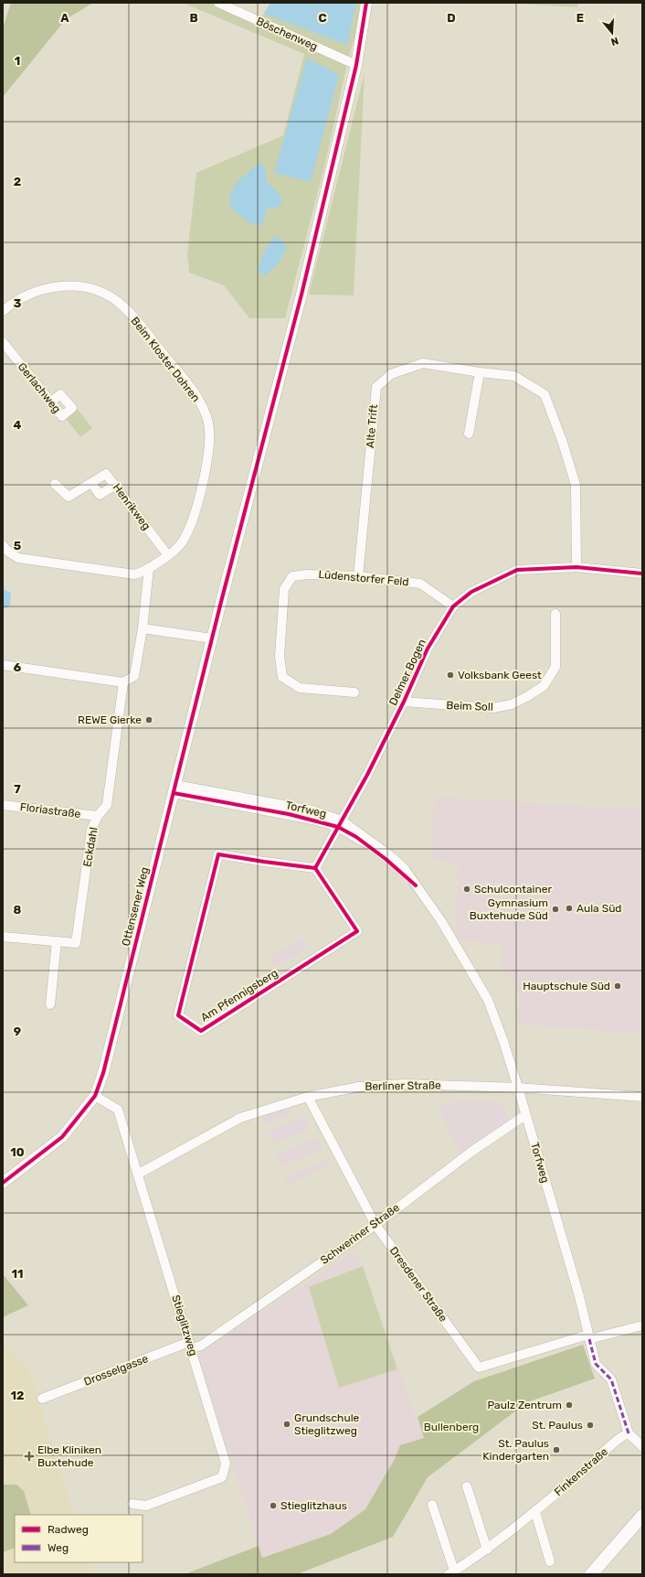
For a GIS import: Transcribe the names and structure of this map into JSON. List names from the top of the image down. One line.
{"streets":{"street":["Böschenweg","Beim Kloster Dohren","Gerlachweg","Alte Trift","Henrikweg","Lüdenstorfer Feld","Delmer Bogen","Beim Soll","Torfweg","Floriastraße","Eckdahl","Ottensener Weg","Am Pfennigsberg","Berliner Straße","Schweriner Straße","Dresdener Straße","Stieglitzweg","Drosselgasse","Finkenstraße"]},"crossings":[["Böschenweg","Ottensener Weg"],["Beim Kloster Dohren","Henrikweg"],["Alte Trift","Lüdenstorfer Feld"],["Alte Trift","Delmer Bogen"],["Lüdenstorfer Feld","Delmer Bogen"],["Delmer Bogen","Beim Soll"],["Delmer Bogen","Torfweg"],["Torfweg","Ottensener Weg"],["Torfweg","Berliner Straße"],["Torfweg","Schweriner Straße"],["Torfweg","Dresdener Straße"],["Torfweg","Finkenstraße"],["Floriastraße","Eckdahl"],["Ottensener Weg","Stieglitzweg"],["Berliner Straße","Dresdener Straße"],["Berliner Straße","Stieglitzweg"],["Schweriner Straße","Dresdener Straße"],["Schweriner Straße","Stieglitzweg"],["Schweriner Straße","Drosselgasse"],["Stieglitzweg","Drosselgasse"]],"parks":["Bullenberg"],"places":{"other":["Volksbank Geest","REWE Gierke","Schulcontainer","Aula Süd","Gymnasium Buxtehude Süd","Hauptschule Süd","Paulz Zentrum","Grundschule Stieglitzweg","St. Paulus","St. Paulus Kindergarten","Stieglitzhaus"],"health":["Elbe Kliniken Buxtehude"]},"legend":["Radweg","Weg"],"north":"bottom","grid":{"columns":["A","B","C","D","E"],"rows":["1","2","3","4","5","6","7","8","9","10","11","12"]}}
